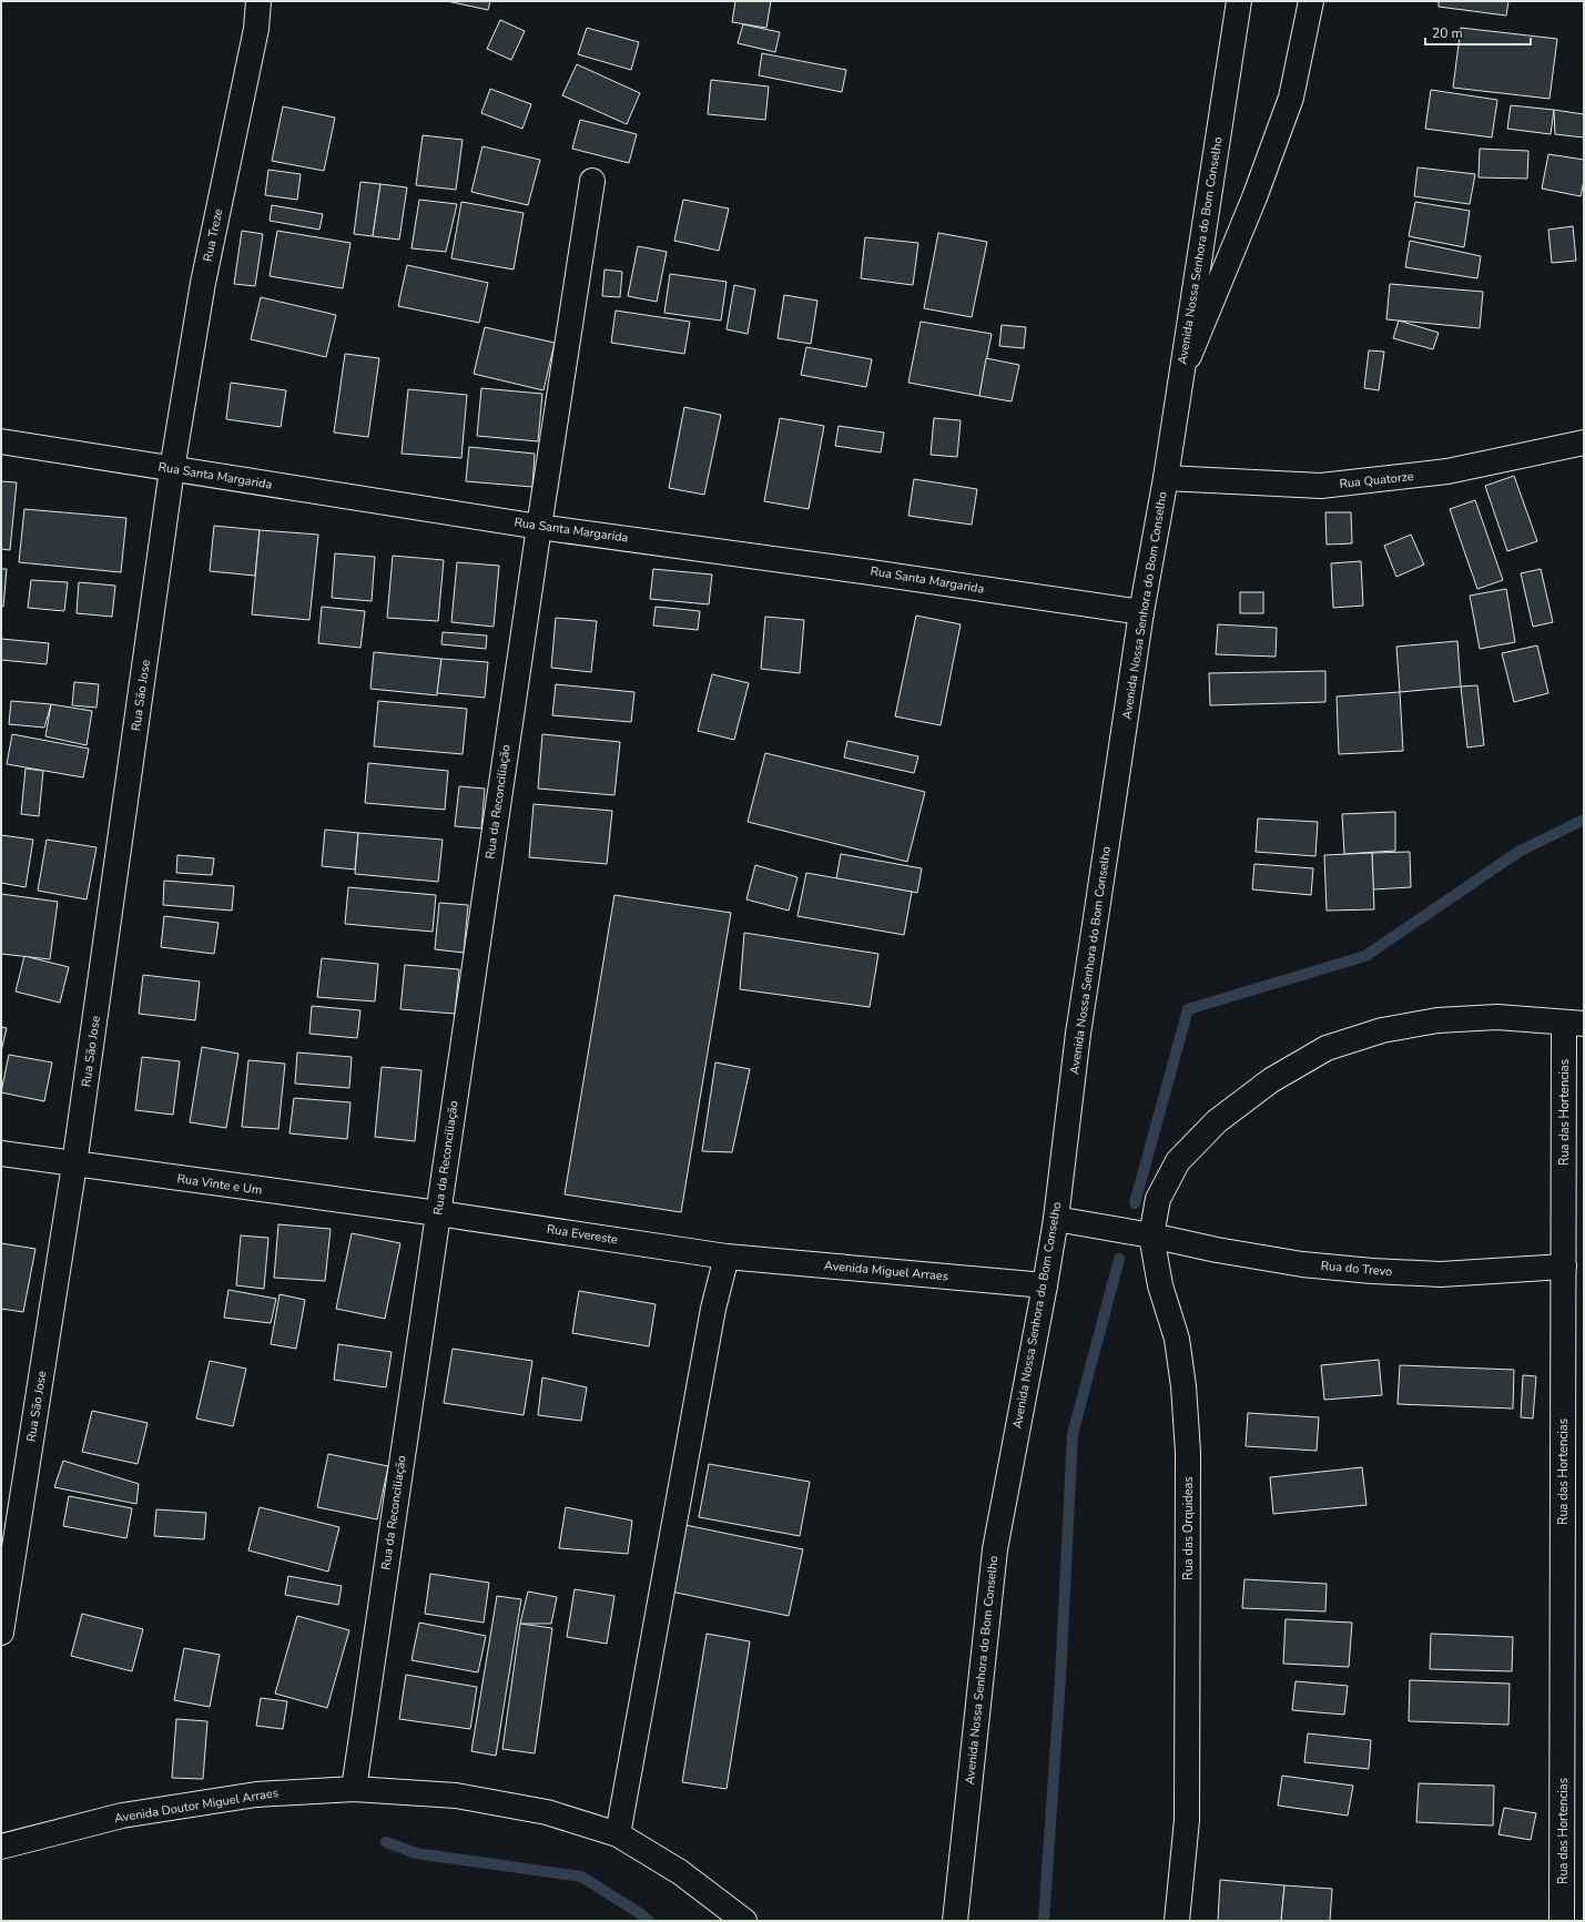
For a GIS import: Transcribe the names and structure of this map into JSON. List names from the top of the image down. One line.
{"streets":{"street":["Rua Treze","Avenida Nossa Senhora do Bom Conselho","Rua Santa Margarida","Rua Quatorze","Rua São Jose","Rua da Reconciliação","Rua das Hortencias","Rua Vinte e Um","Rua Evereste","Rua do Trevo","Avenida Miguel Arraes","Rua das Orquideas","Avenida Doutor Miguel Arraes"]},"crossings":[["Rua Treze","Rua Santa Margarida"],["Rua Treze","Rua São Jose"],["Avenida Nossa Senhora do Bom Conselho","Rua Santa Margarida"],["Avenida Nossa Senhora do Bom Conselho","Rua Quatorze"],["Avenida Nossa Senhora do Bom Conselho","Avenida Miguel Arraes"],["Rua Santa Margarida","Rua São Jose"],["Rua Santa Margarida","Rua da Reconciliação"],["Rua São Jose","Rua Vinte e Um"],["Rua da Reconciliação","Rua Vinte e Um"],["Rua da Reconciliação","Rua Evereste"],["Rua da Reconciliação","Avenida Doutor Miguel Arraes"],["Rua das Hortencias","Rua do Trevo"],["Rua Vinte e Um","Rua Evereste"],["Rua Evereste","Avenida Miguel Arraes"],["Rua do Trevo","Rua das Orquideas"]],"scale_bar":"20 m"}
